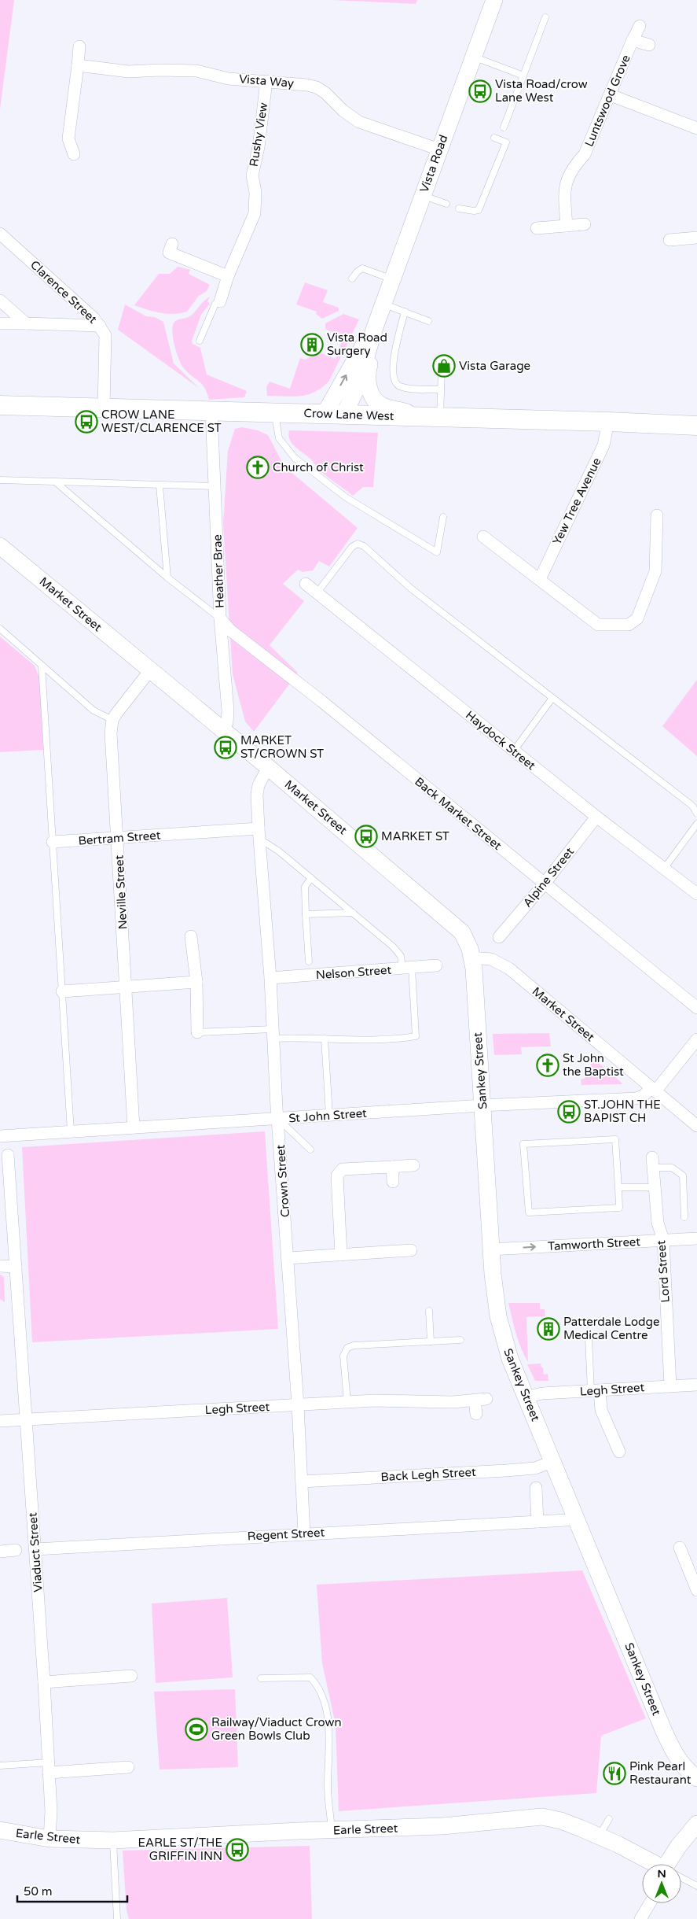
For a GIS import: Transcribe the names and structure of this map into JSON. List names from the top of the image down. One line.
{"streets":{"main road":["Crow Lane West"],"street":["Vista Way","Luntswood Grove","Rushy View","Vista Road","Clarence Street","Yew Tree Avenue","Heather Brae","Market Street","Haydock Street","Back Market Street","Bertram Street","Alpine Street","Neville Street","Nelson Street","Sankey Street","St John Street","Crown Street","Tamworth Street","Lord Street","Legh Street","Back Legh Street","Regent Street","Viaduct Street","Earle Street"]},"crossings":[["Vista Way","Rushy View"],["Vista Way","Vista Road"],["Vista Road","Crow Lane West"],["Clarence Street","Crow Lane West"],["Crow Lane West","Yew Tree Avenue"],["Crow Lane West","Heather Brae"],["Heather Brae","Market Street"],["Heather Brae","Back Market Street"],["Market Street","Sankey Street"],["Market Street","St John Street"],["Market Street","Crown Street"],["Haydock Street","Alpine Street"],["Back Market Street","Alpine Street"],["Bertram Street","Neville Street"],["Bertram Street","Crown Street"],["Neville Street","St John Street"],["Nelson Street","Crown Street"],["Sankey Street","St John Street"],["Sankey Street","Tamworth Street"],["Sankey Street","Legh Street"],["Sankey Street","Back Legh Street"],["St John Street","Crown Street"],["Crown Street","Legh Street"],["Crown Street","Back Legh Street"],["Crown Street","Regent Street"],["Tamworth Street","Lord Street"],["Lord Street","Legh Street"],["Legh Street","Viaduct Street"],["Regent Street","Viaduct Street"],["Viaduct Street","Earle Street"]],"one_way":["Tamworth Street"],"places":{"bus stop":["Vista Road/crow Lane West","CROW LANE WEST/CLARENCE ST","MARKET ST/CROWN ST","MARKET ST","ST.JOHN THE BAPIST CH","EARLE ST/THE GRIFFIN INN"],"building":["Vista Road Surgery","Patterdale Lodge Medical Centre"],"shop":["Vista Garage"],"church":["Church of Christ","St John the Baptist"],"sports":["Railway/Viaduct Crown Green Bowls Club"],"restaurant":["Pink Pearl Restaurant"]},"scale_bar":"50 m","north":"top"}
